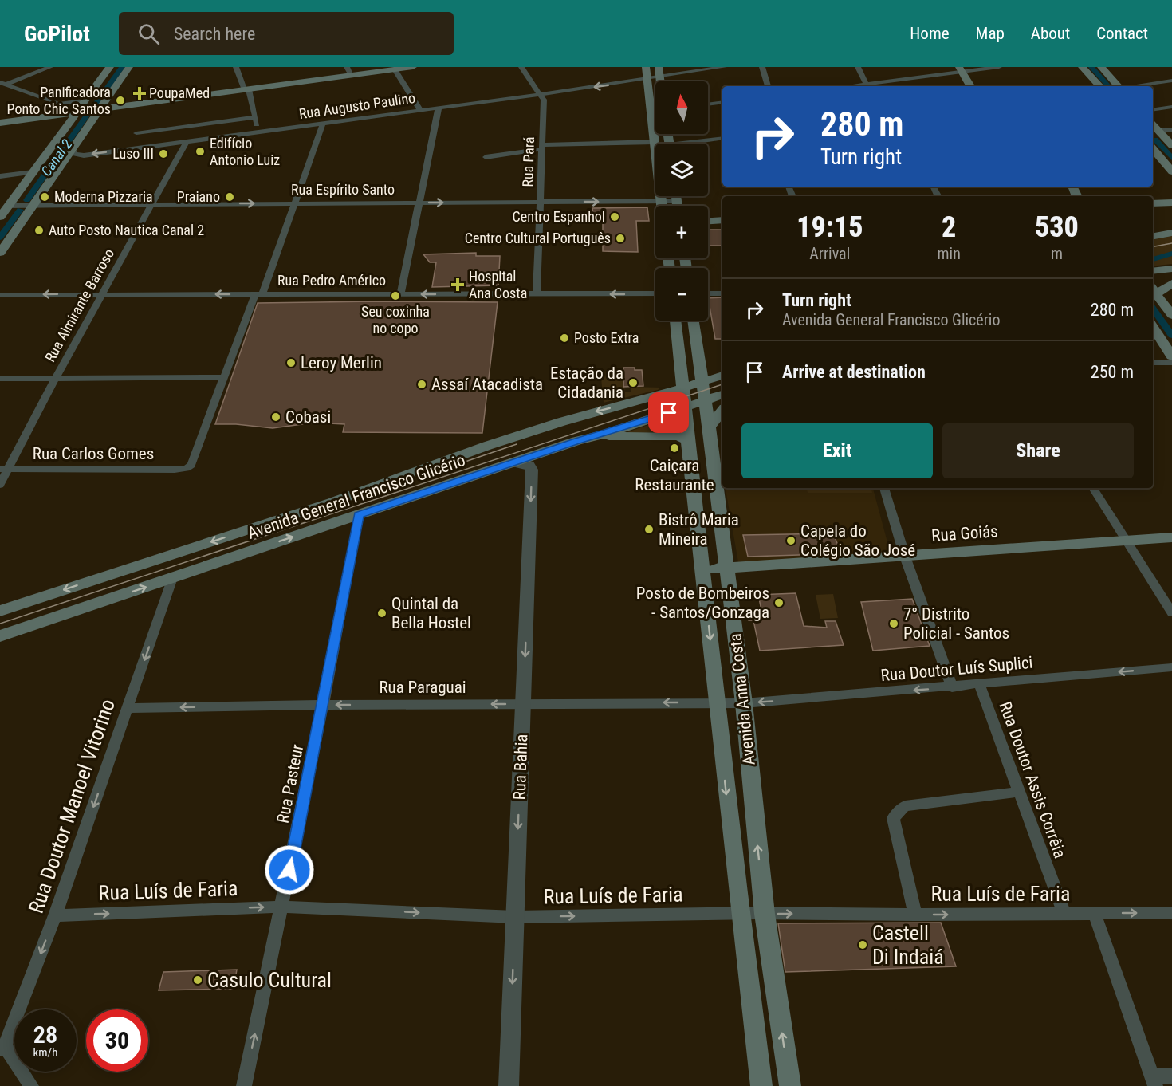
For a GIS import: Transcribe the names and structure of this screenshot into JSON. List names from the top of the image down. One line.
{"streets":{"main road":["Avenida General Francisco Glicério","Rua Goiás","Avenida Anna Costa"],"street":["Rua Augusto Paulino","Rua Pará","Rua Espírito Santo","Rua Pedro Américo","Rua Almirante Barroso","Rua Carlos Gomes","Rua Doutor Luís Suplici","Rua Paraguai","Rua Bahia","Rua Doutor Assis Corrêia","Rua Pasteur","Rua Doutor Manoel Vitorino","Rua Luís de Faria"]},"crossings":[["Rua Augusto Paulino","Rua Pará"],["Rua Augusto Paulino","Rua Almirante Barroso"],["Rua Pará","Rua Espírito Santo"],["Rua Pará","Rua Pedro Américo"],["Rua Espírito Santo","Rua Almirante Barroso"],["Rua Pedro Américo","Rua Almirante Barroso"],["Rua Almirante Barroso","Rua Carlos Gomes"],["Avenida General Francisco Glicério","Avenida Anna Costa"],["Avenida General Francisco Glicério","Rua Bahia"],["Avenida General Francisco Glicério","Rua Pasteur"],["Avenida General Francisco Glicério","Rua Doutor Manoel Vitorino"],["Rua Goiás","Avenida Anna Costa"],["Rua Doutor Luís Suplici","Rua Paraguai"],["Rua Doutor Luís Suplici","Avenida Anna Costa"],["Rua Doutor Luís Suplici","Rua Doutor Assis Corrêia"],["Rua Paraguai","Avenida Anna Costa"],["Rua Paraguai","Rua Bahia"],["Rua Paraguai","Rua Pasteur"],["Rua Paraguai","Rua Doutor Manoel Vitorino"],["Avenida Anna Costa","Rua Luís de Faria"],["Rua Bahia","Rua Luís de Faria"],["Rua Doutor Assis Corrêia","Rua Luís de Faria"],["Rua Pasteur","Rua Luís de Faria"],["Rua Doutor Manoel Vitorino","Rua Luís de Faria"]],"one_way":["Rua Doutor Luís Suplici","Rua Paraguai","Rua Bahia","Rua Doutor Manoel Vitorino","Rua Luís de Faria"],"water":["Canal 2"],"places":{"health":["PoupaMed","Hospital Ana Costa"],"other":["Panificadora Ponto Chic Santos","Edifício Antonio Luiz","Luso III","Moderna Pizzaria","Praiano","Centro Espanhol","Auto Posto Nautica Canal 2","Centro Cultural Português","Seu coxinha no copo","Posto Extra","Leroy Merlin","Estação da Cidadania","Assaí Atacadista","Cobasi","Caiçara Restaurante","Bistrô Maria Mineira","Capela do Colégio São José","Posto de Bombeiros - Santos/Gonzaga","Quintal da Bella Hostel","7° Distrito Policial - Santos","Castell Di Indaiá","Casulo Cultural"]},"north":"top","page":{"header":"GoPilot","search":"Search here","nav":["Home","Map","About","Contact"],"map_buttons":["+","−"],"turn":["280 m","Turn right"],"eta":["19:15","Arrival","2","min","530","m"],"list":[{"name":"Turn right","note":"Avenida General Francisco Glicério","value":"280 m"},{"name":"Arrive at destination","value":"250 m"}],"buttons":["Exit","Share"],"speed":"28 km/h","limit":"30"}}
